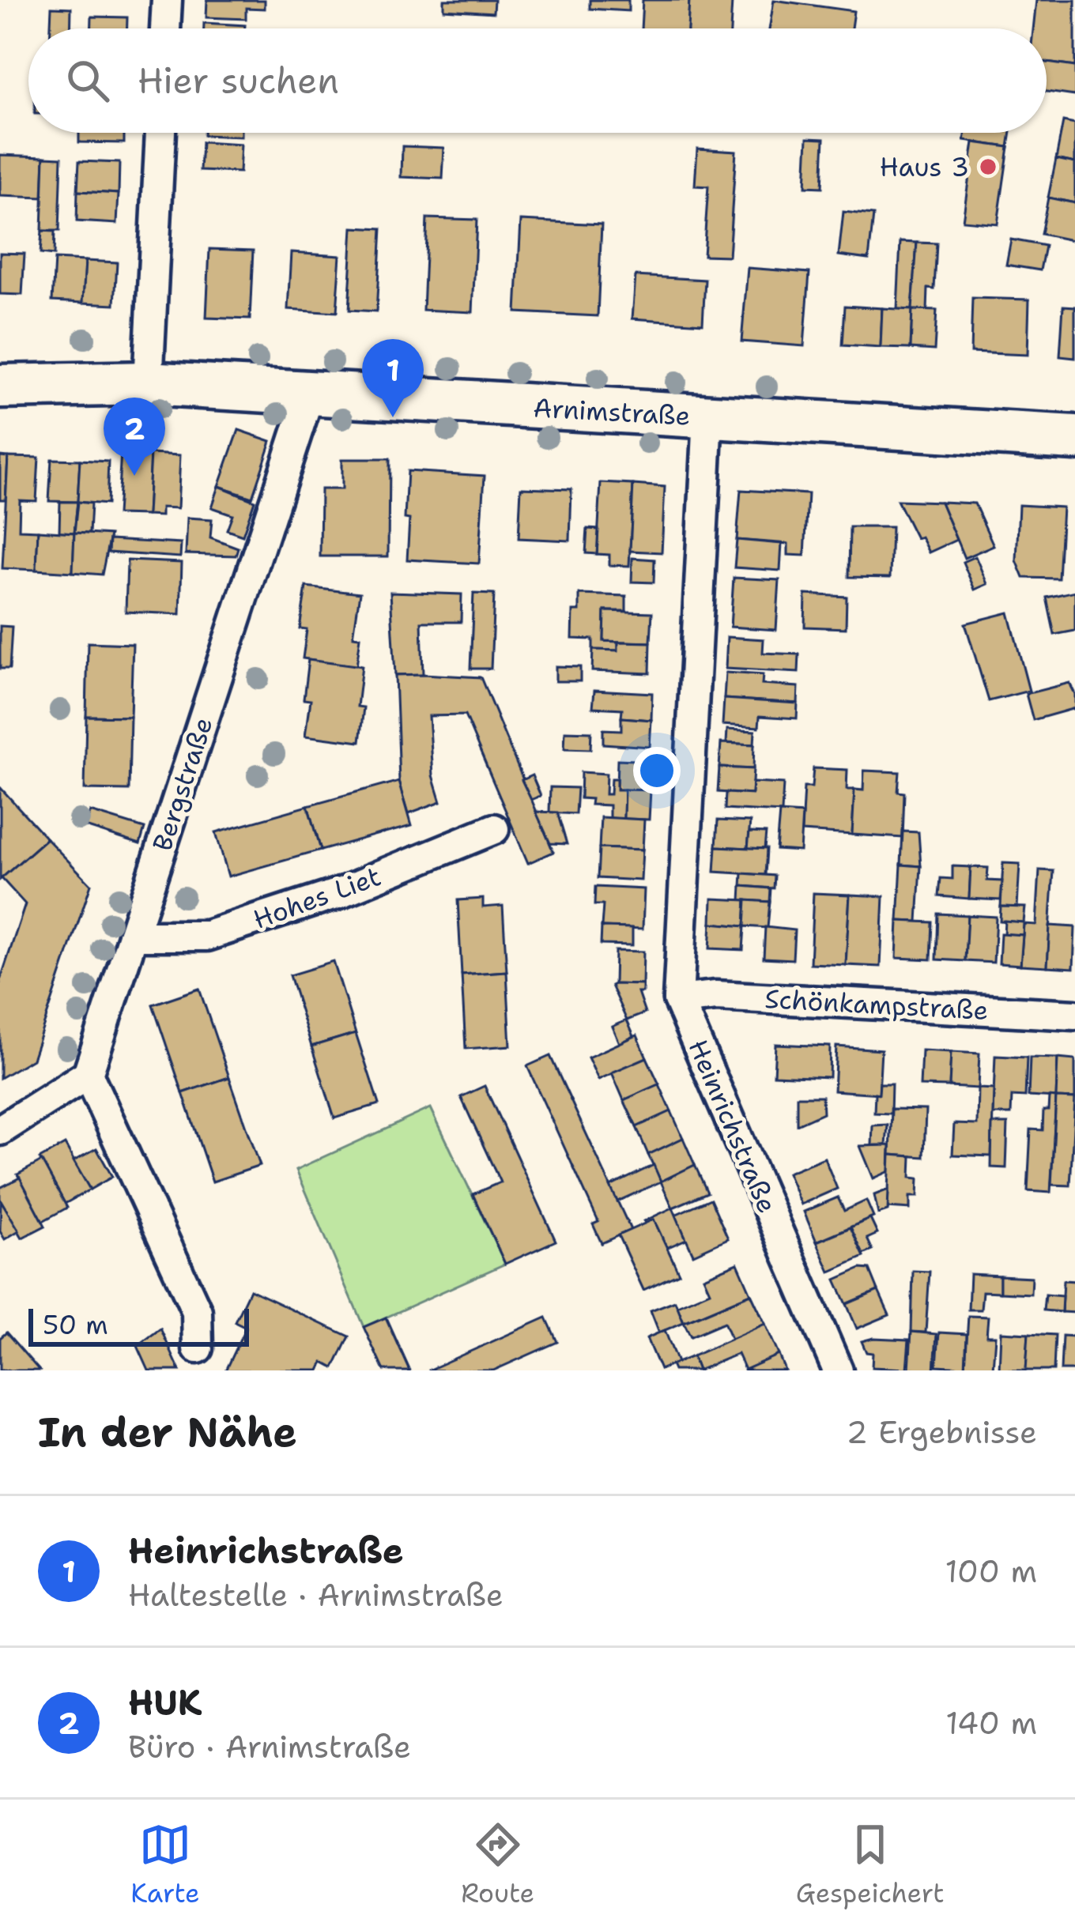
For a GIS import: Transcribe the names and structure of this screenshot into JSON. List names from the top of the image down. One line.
{"streets":{"main road":["Arnimstraße"],"street":["Bergstraße","Hohes Liet","Schönkampstraße","Heinrichstraße"]},"crossings":[["Arnimstraße","Bergstraße"],["Arnimstraße","Heinrichstraße"],["Bergstraße","Hohes Liet"],["Schönkampstraße","Heinrichstraße"]],"places":["Haus 3"],"scale_bar":"50 m","page":{"search":"Hier suchen","pins":["1","2"],"scale":"50 m","heading":["In der Nähe","2 Ergebnisse"],"list":[{"mark":"1","name":"Heinrichstraße","note":"Haltestelle · Arnimstraße","value":"100 m"},{"mark":"2","name":"HUK","note":"Büro · Arnimstraße","value":"140 m"}],"nav":["Karte","Route","Gespeichert"]}}
